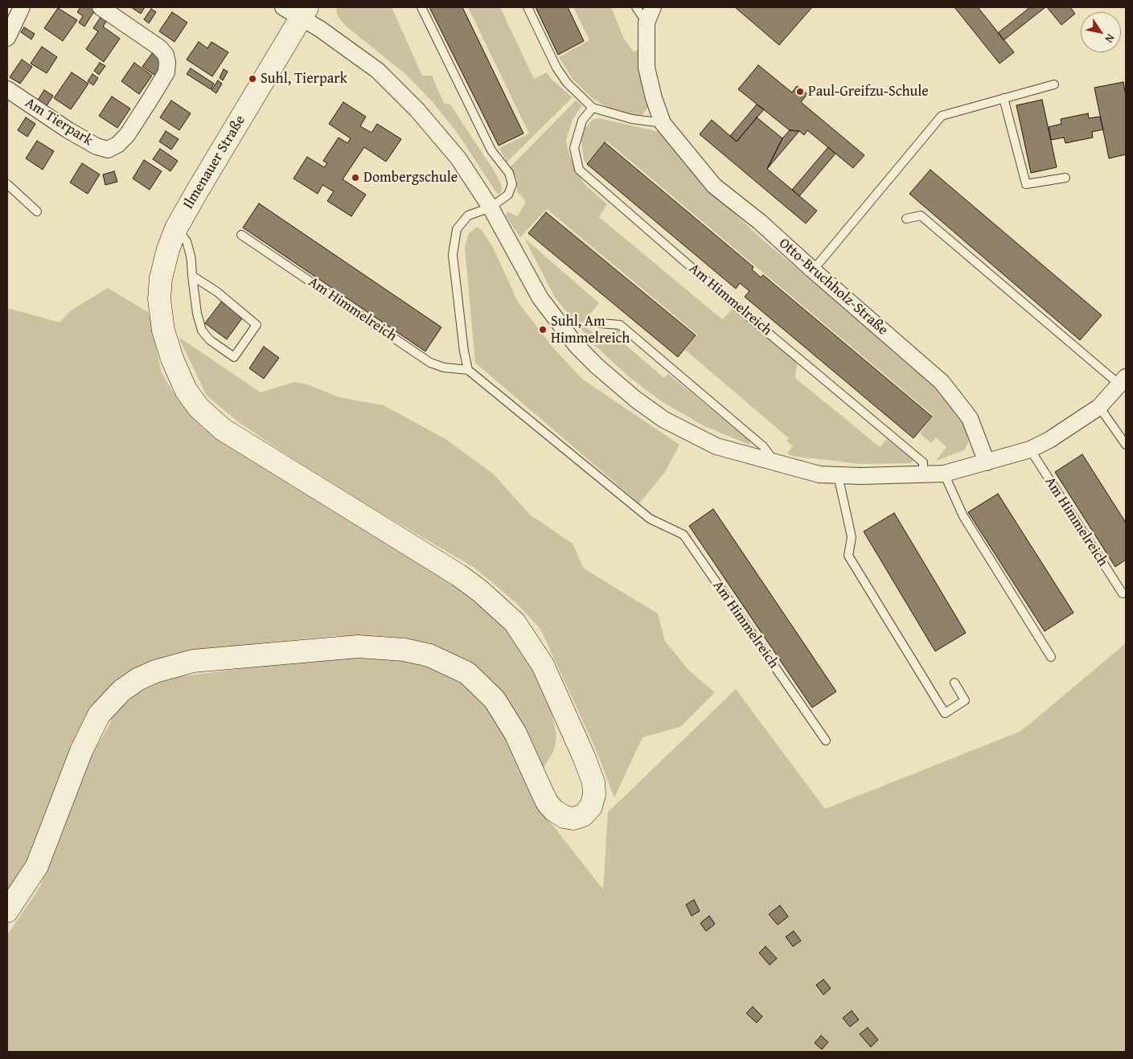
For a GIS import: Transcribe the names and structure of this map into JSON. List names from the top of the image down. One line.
{"streets":{"main road":["Ilmenauer Straße"],"street":["Am Tierpark","Otto-Bruchholz-Straße"],"lane":["Am Himmelreich"]},"places":["Suhl, Tierpark","Paul-Greifzu-Schule","Dombergschule","Suhl, Am Himmelreich"],"north":"bottom right"}
